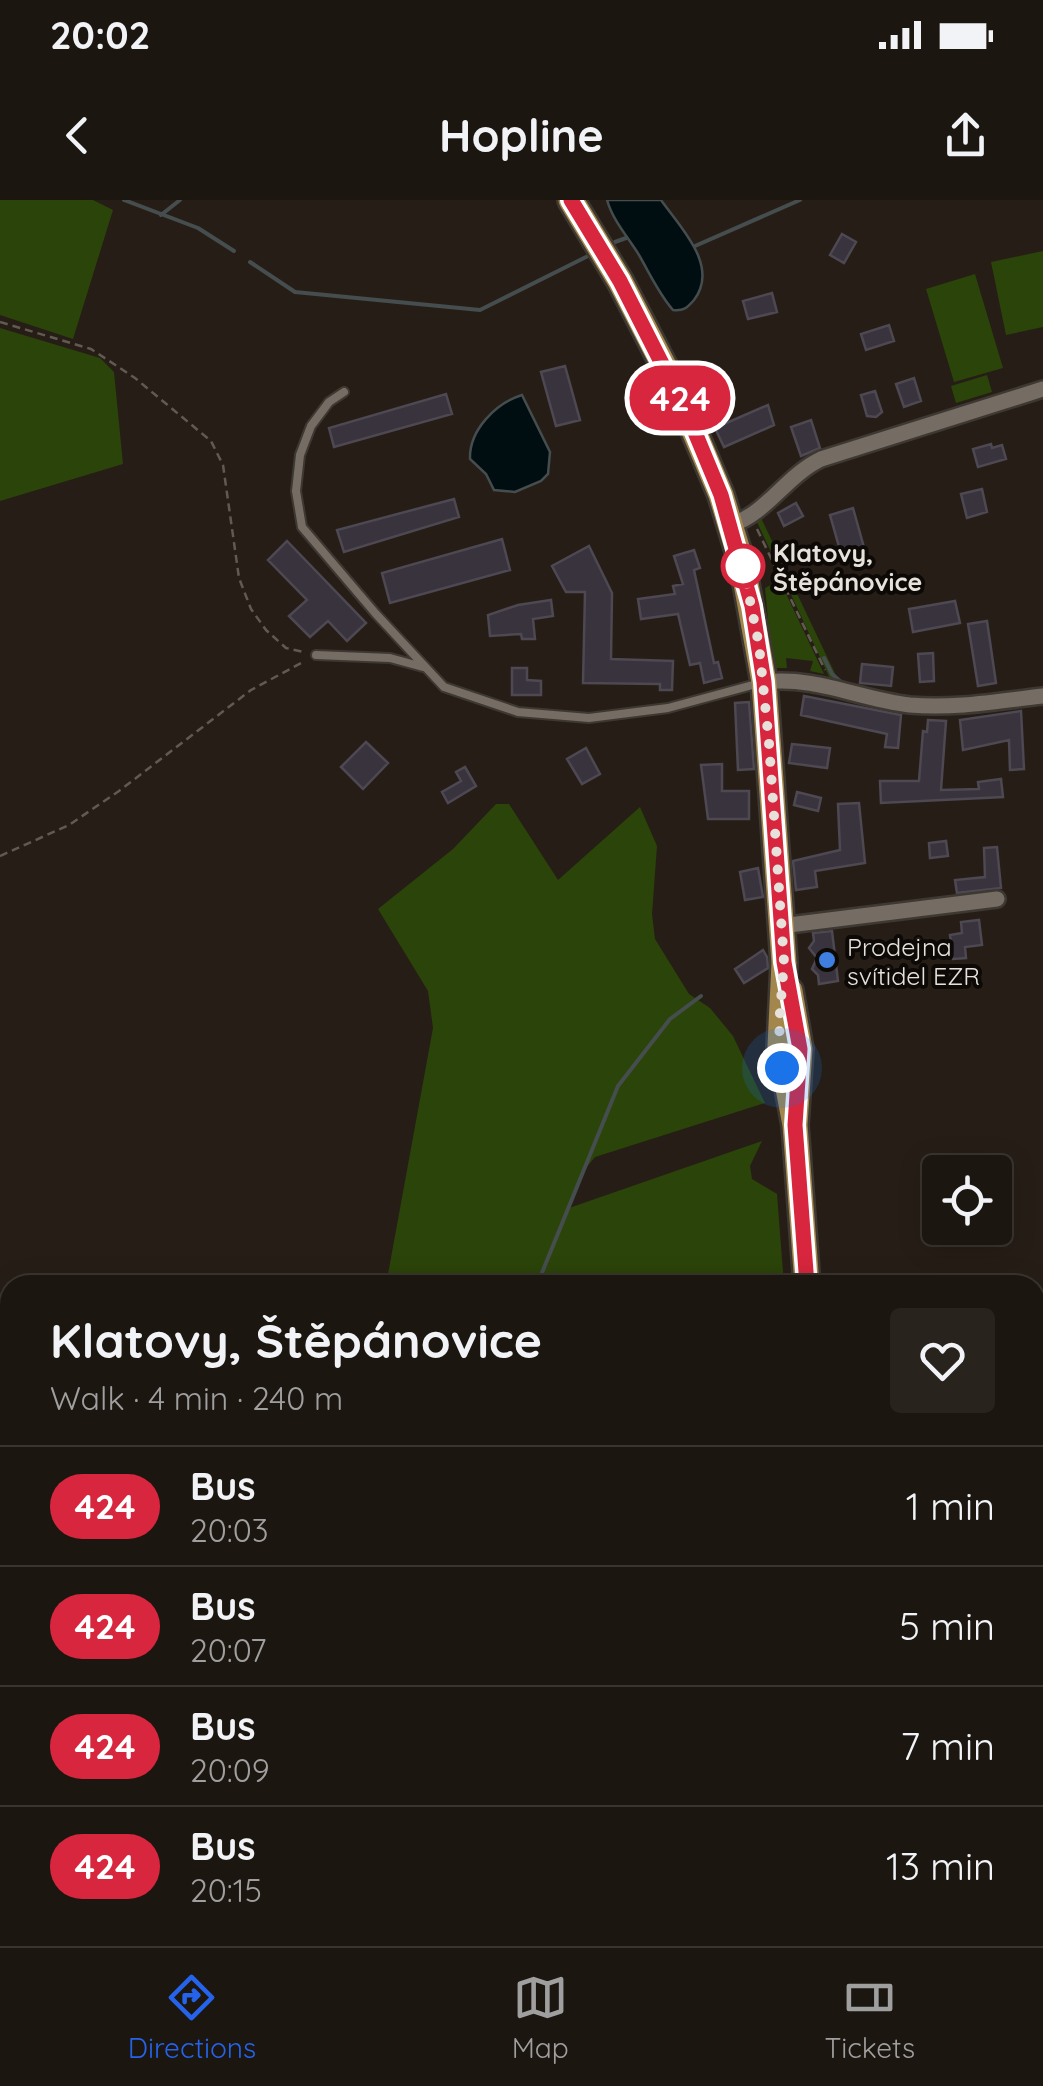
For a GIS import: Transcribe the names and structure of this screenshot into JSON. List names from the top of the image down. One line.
{"places":["Klatovy, Štěpánovice","Prodejna svítidel EZR"],"lines":["bus line 424"],"page":{"status":"20:02","header":"Hopline","on_map":"424","heading":["Klatovy, Štěpánovice","Walk · 4 min · 240 m"],"list":[{"mark":"424","name":"Bus","note":"20:03","value":"1 min"},{"mark":"424","name":"Bus","note":"20:07","value":"5 min"},{"mark":"424","name":"Bus","note":"20:09","value":"7 min"},{"mark":"424","name":"Bus","note":"20:15","value":"13 min"}],"tabs":["Directions","Map","Tickets"]}}
